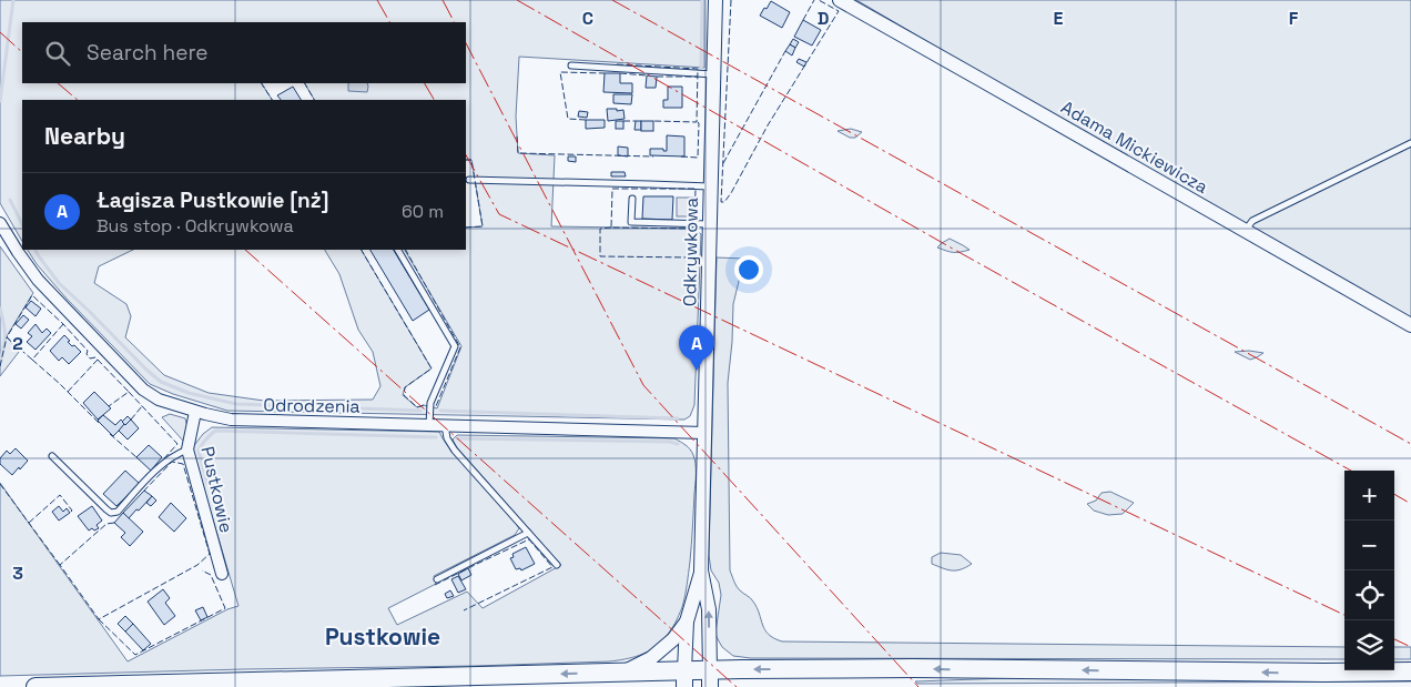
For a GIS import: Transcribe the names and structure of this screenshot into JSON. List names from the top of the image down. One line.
{"streets":{"street":["Adama Mickiewicza","Odkrywkowa","Odrodzenia","Pustkowie"]},"crossings":[["Odkrywkowa","Odrodzenia"],["Odrodzenia","Pustkowie"]],"districts":["Pustkowie"],"page":{"search":"Search here","heading":"Nearby","list":[{"mark":"A","name":"Łagisza Pustkowie [nż]","note":"Bus stop · Odkrywkowa","value":"60 m"}],"pins":"A","map_buttons":["+","−"]},"grid":{"columns":["C","D","E","F"],"rows":["2","3"]}}
